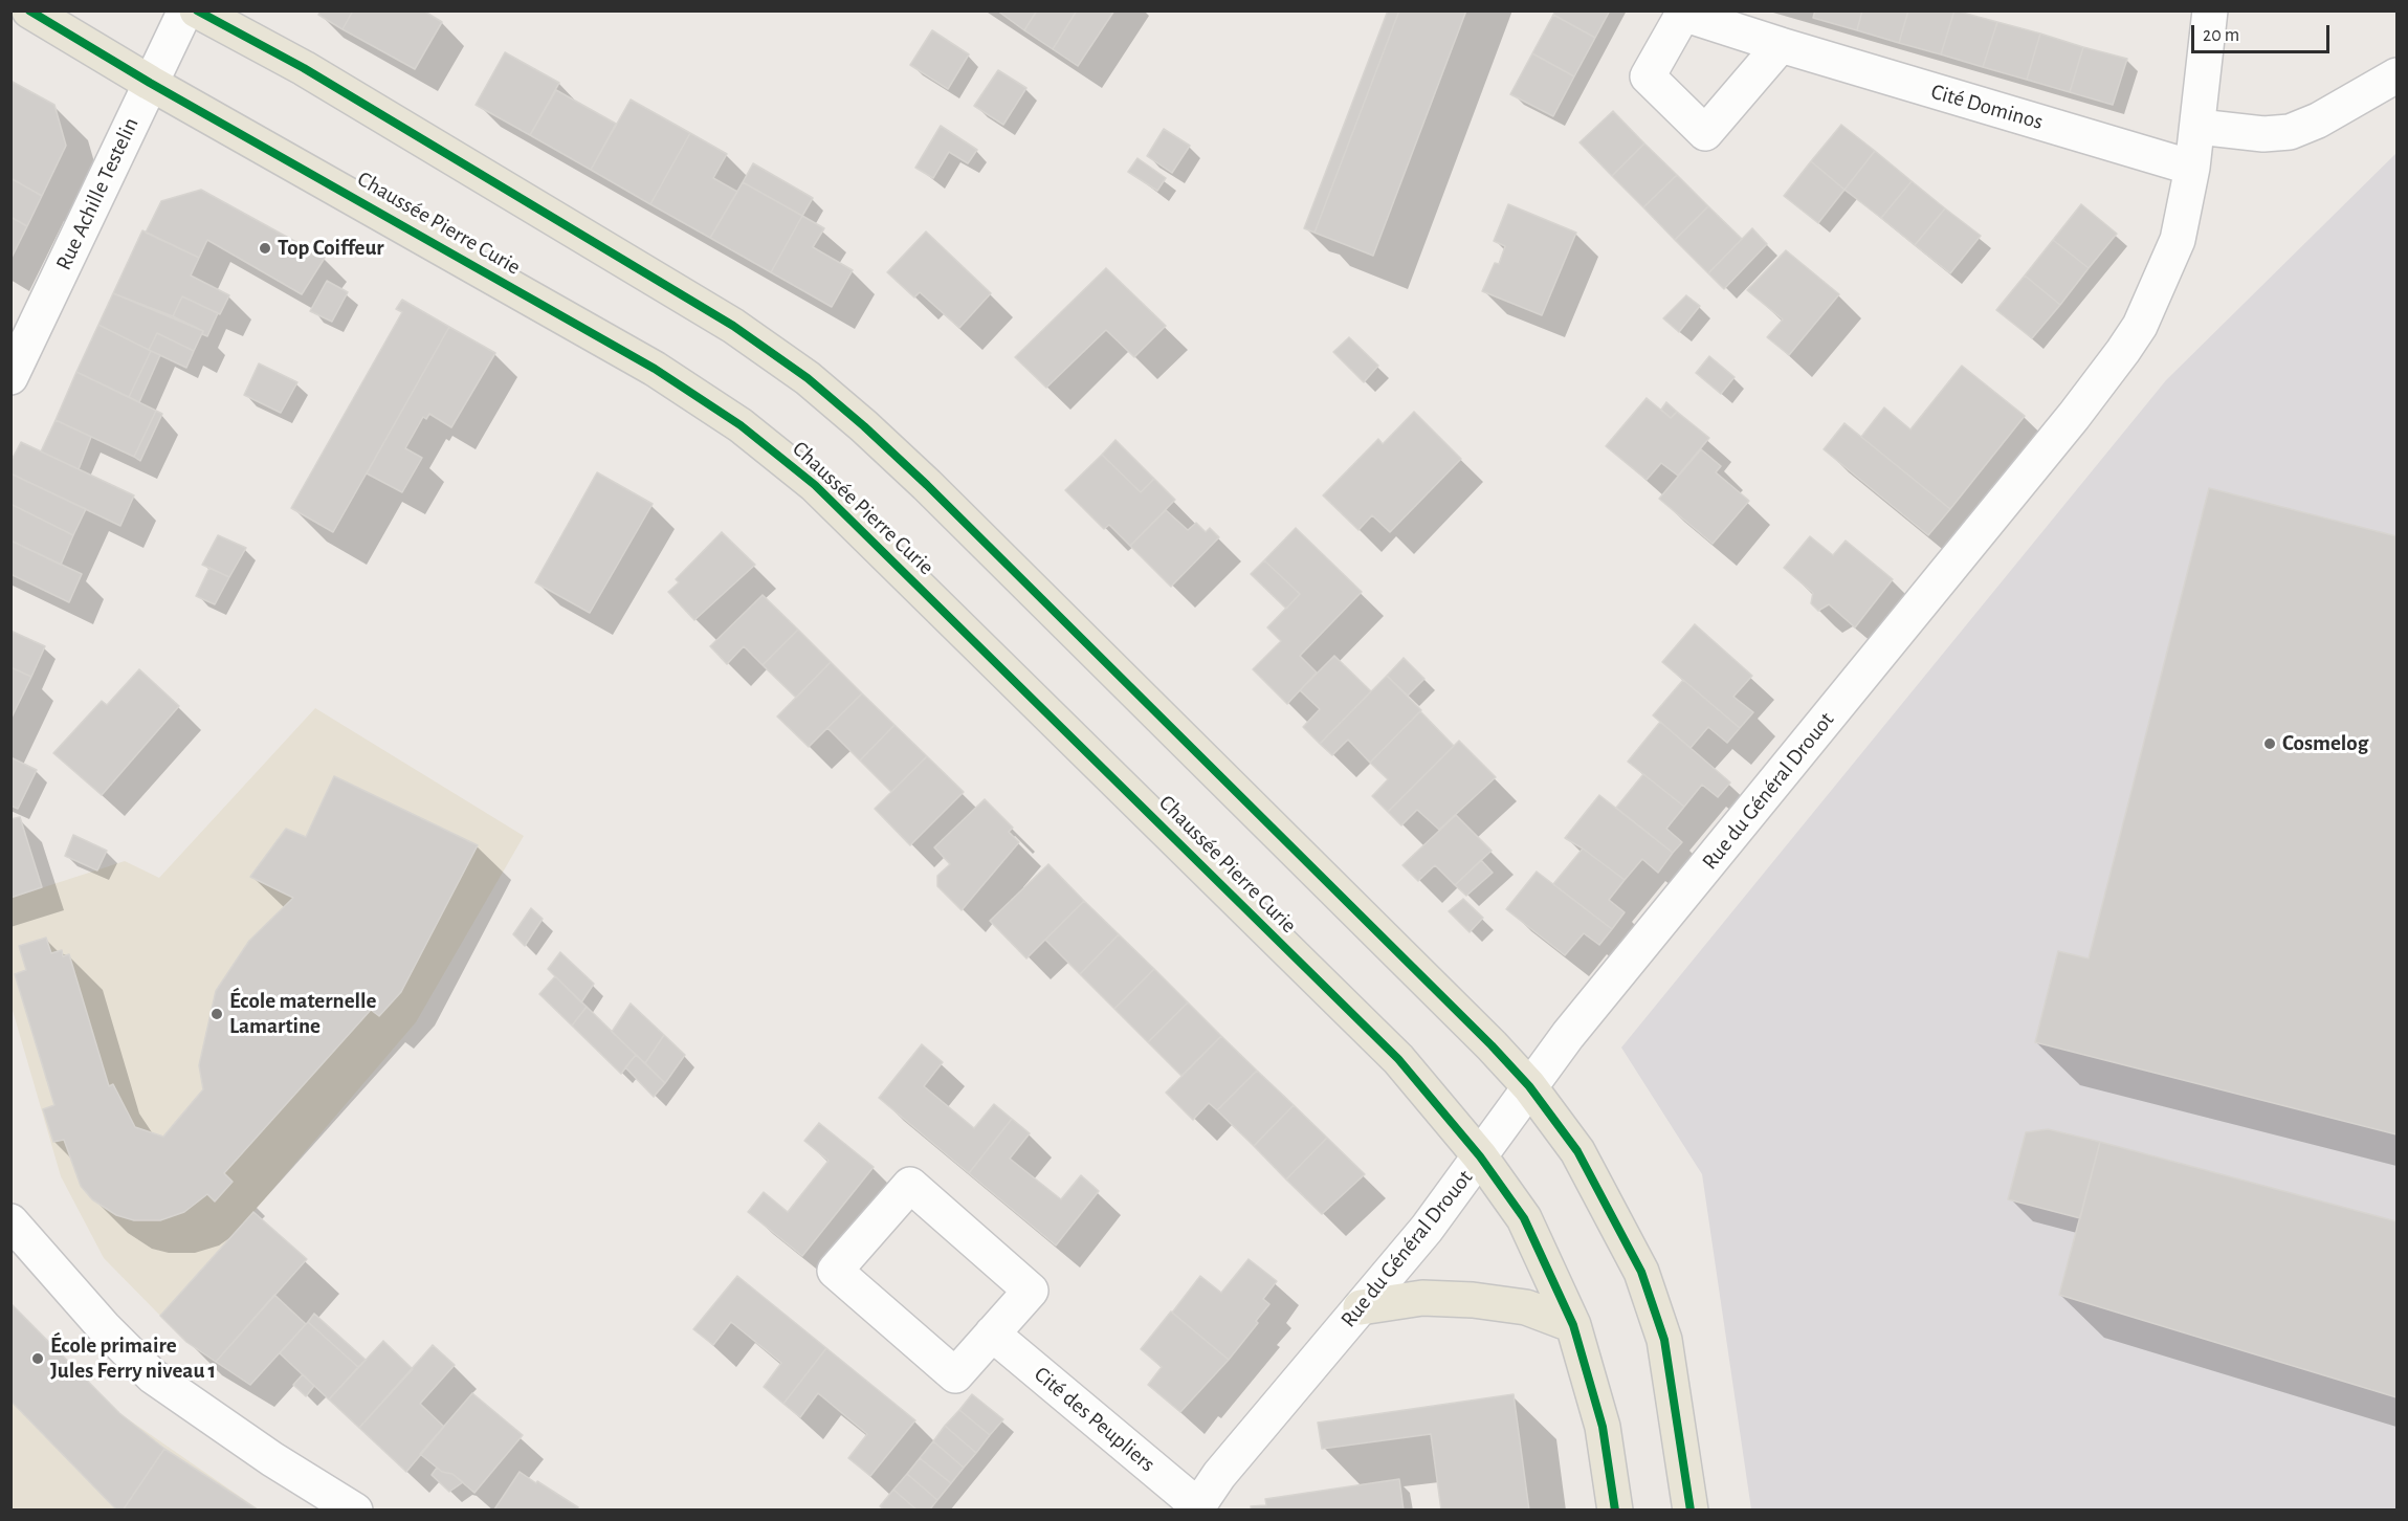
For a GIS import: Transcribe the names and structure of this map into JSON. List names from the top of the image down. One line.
{"streets":{"main road":["Chaussée Pierre Curie"],"street":["Cité Dominos","Rue Achille Testelin","Rue du Général Drouot","Cité des Peupliers"]},"crossings":[["Cité Dominos","Rue du Général Drouot"],["Rue Achille Testelin","Chaussée Pierre Curie"],["Chaussée Pierre Curie","Rue du Général Drouot"],["Rue du Général Drouot","Cité des Peupliers"]],"places":["Top Coiffeur","Cosmelog","École maternelle Lamartine","École primaire Jules Ferry niveau 1"],"scale_bar":"20 m"}
